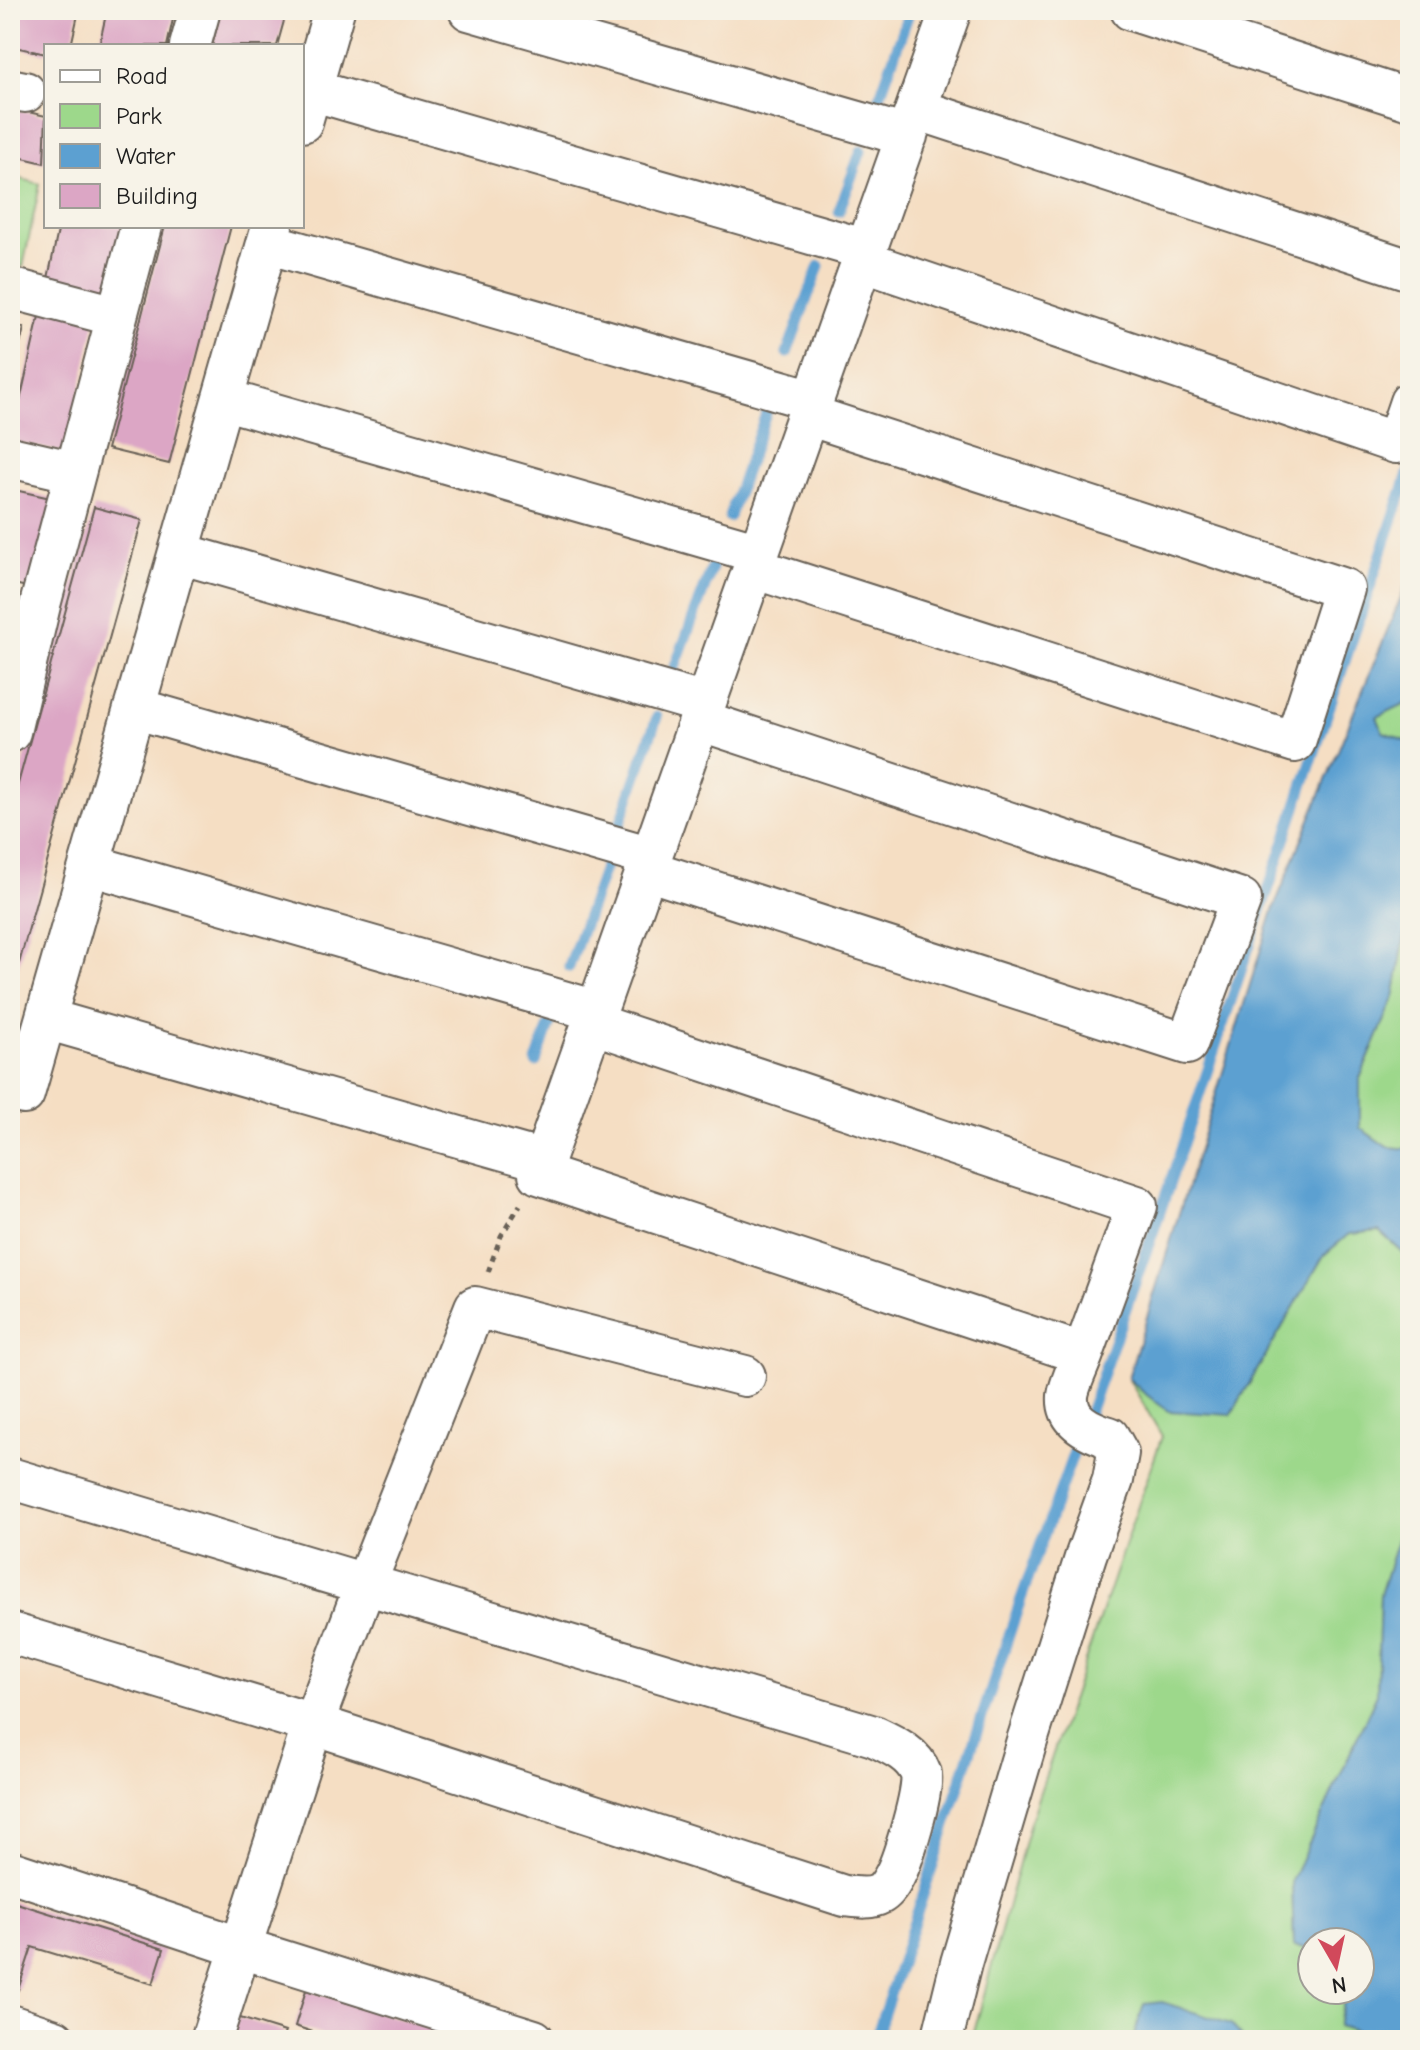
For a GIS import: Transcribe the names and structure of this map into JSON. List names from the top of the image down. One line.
{"legend":["Road","Park","Water","Building"],"north":"bottom"}
